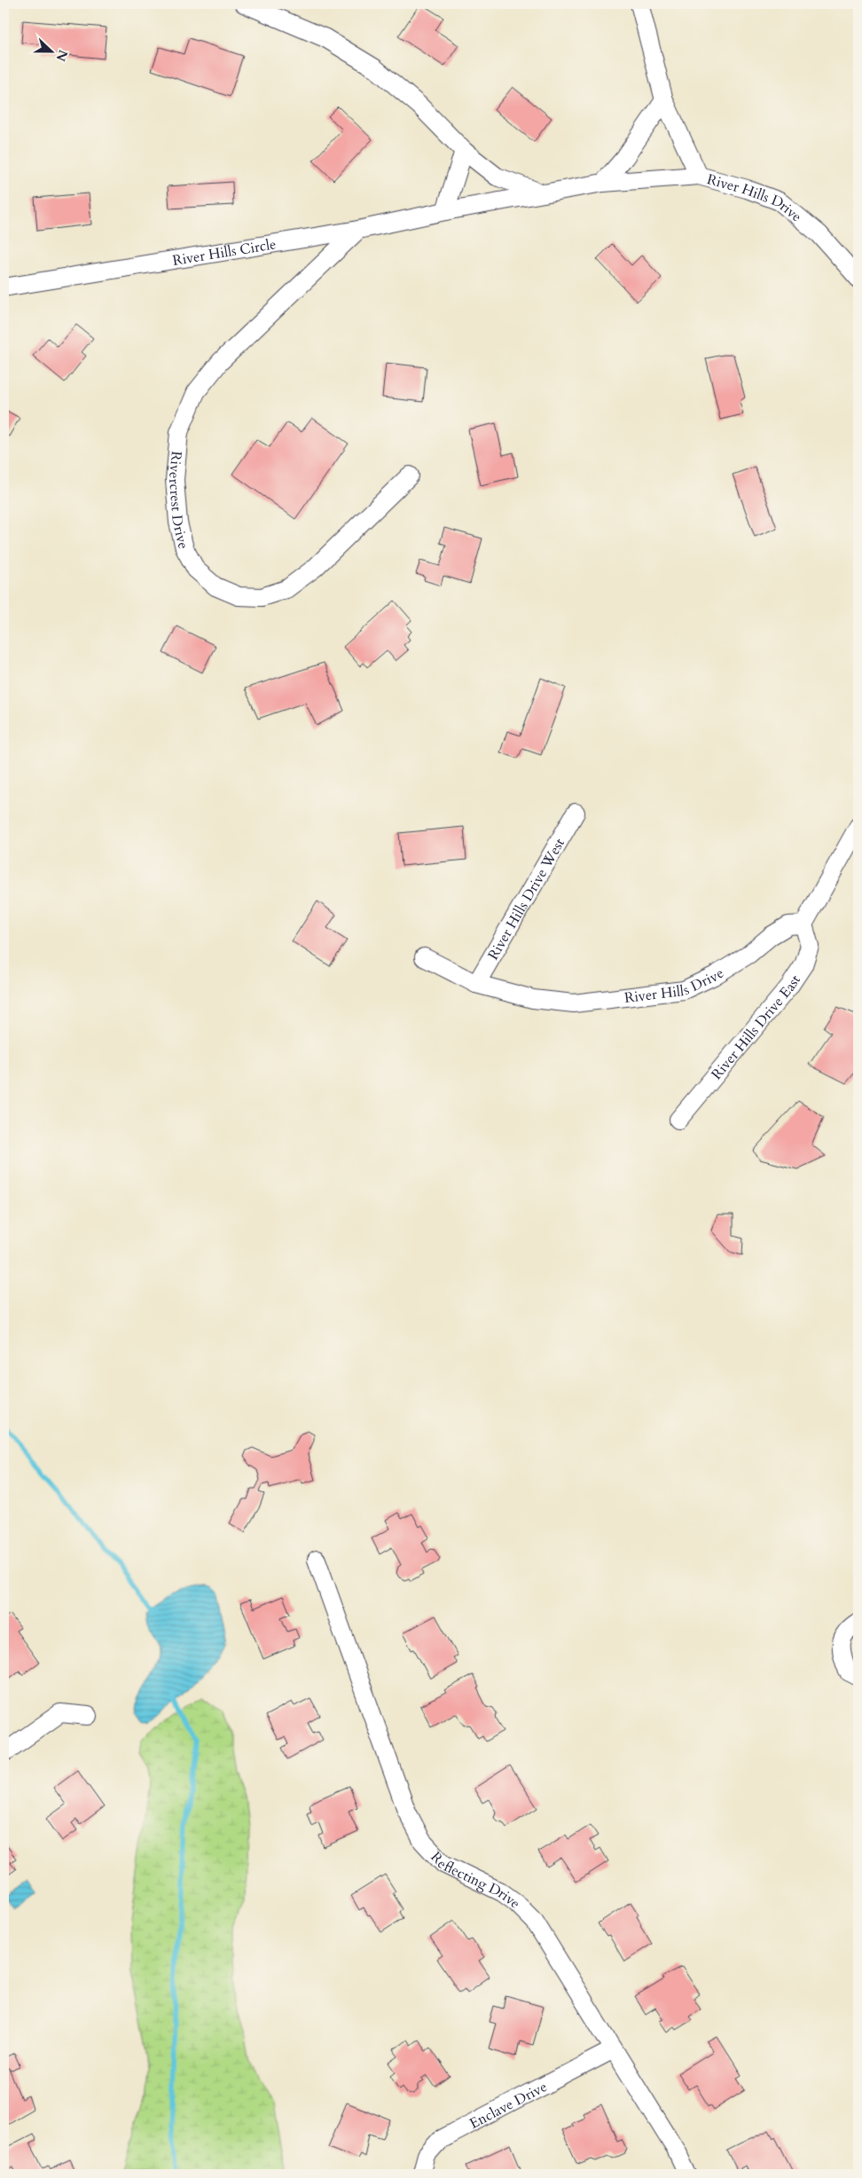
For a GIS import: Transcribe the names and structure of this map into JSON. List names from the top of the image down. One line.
{"streets":{"street":["River Hills Drive","River Hills Circle","Rivercrest Drive","River Hills Drive West","River Hills Drive East","Reflecting Drive","Enclave Drive"]},"crossings":[["River Hills Drive","River Hills Circle"],["River Hills Drive","River Hills Drive West"],["River Hills Drive","River Hills Drive East"],["River Hills Circle","Rivercrest Drive"],["Reflecting Drive","Enclave Drive"]],"north":"right"}
